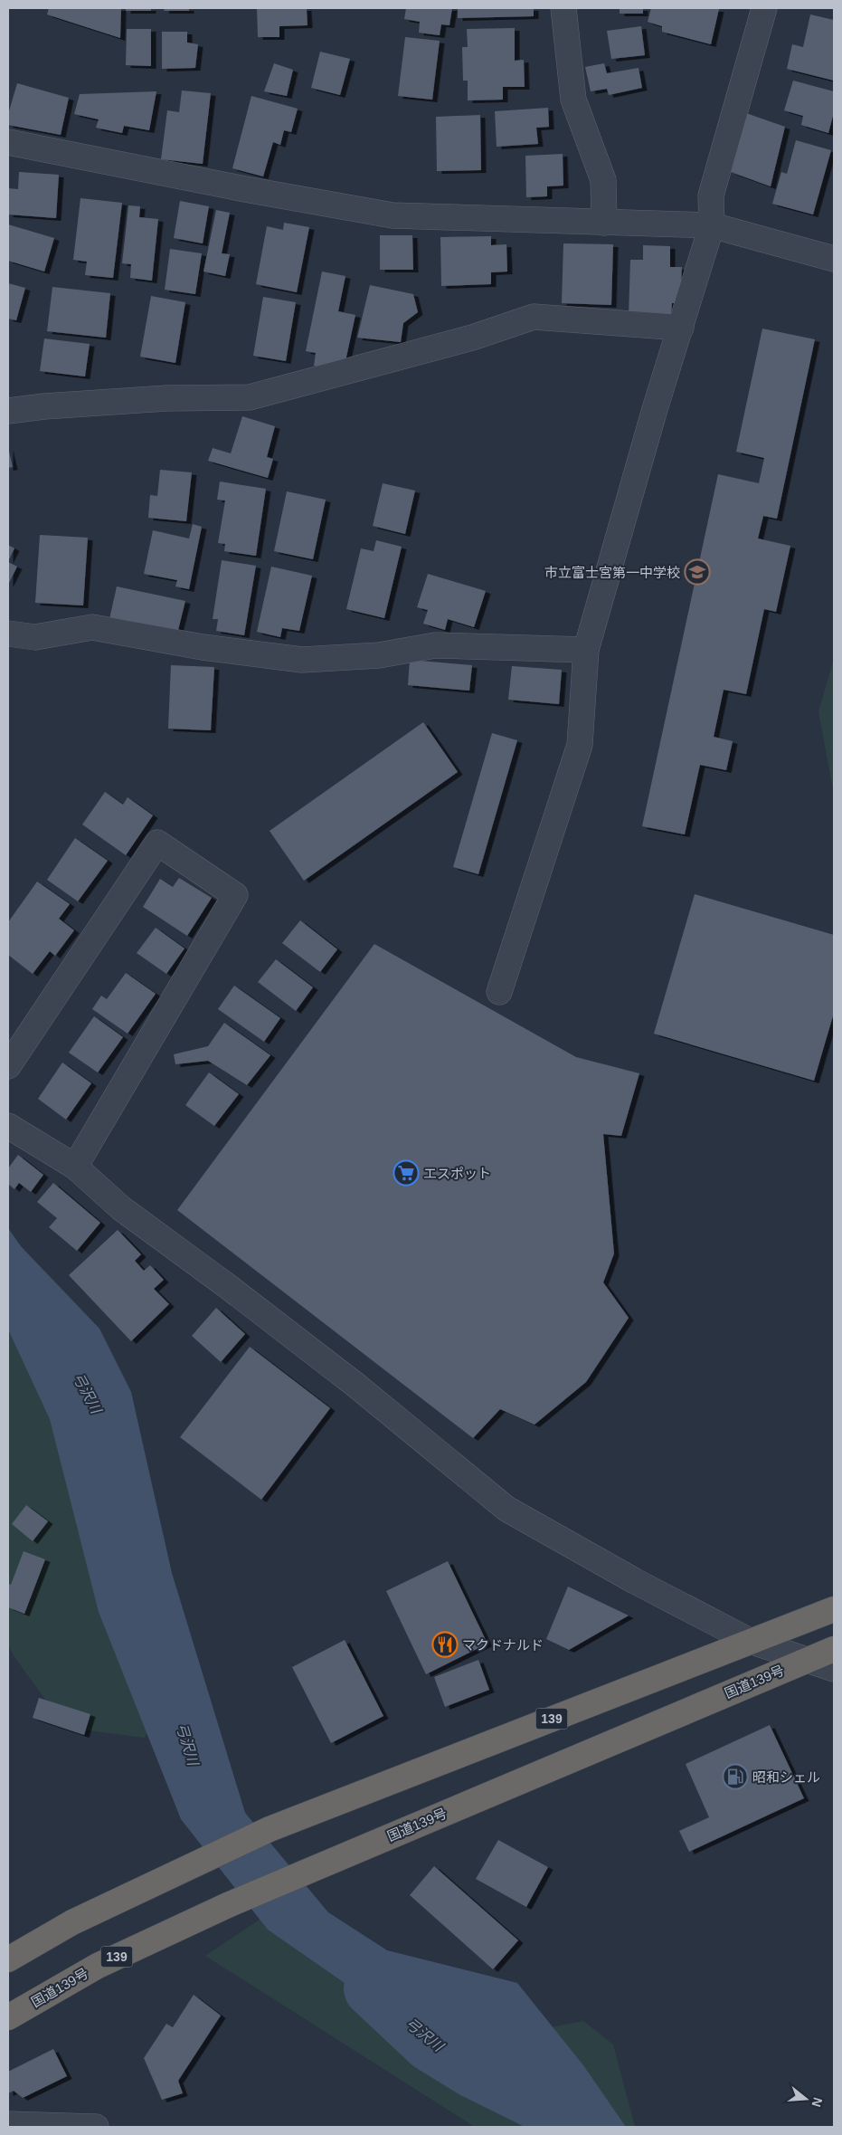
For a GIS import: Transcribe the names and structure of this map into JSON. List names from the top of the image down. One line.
{"streets":{"highway":["国道139号","139"]},"water":["弓沢川"],"places":{"school or university":["市立富士宮第一中学校"],"supermarket":["エスポット"],"restaurant":["マクドナルド"],"fuel station":["昭和シェル"]},"north":"right"}
